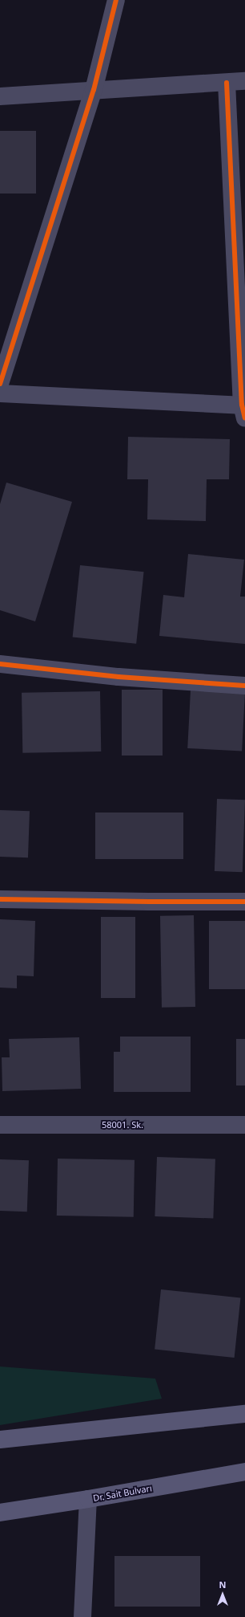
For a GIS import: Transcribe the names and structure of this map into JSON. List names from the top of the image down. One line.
{"streets":{"main road":["Dr. Sait Bulvarı"],"street":["58001. Sk."]},"north":"top"}
